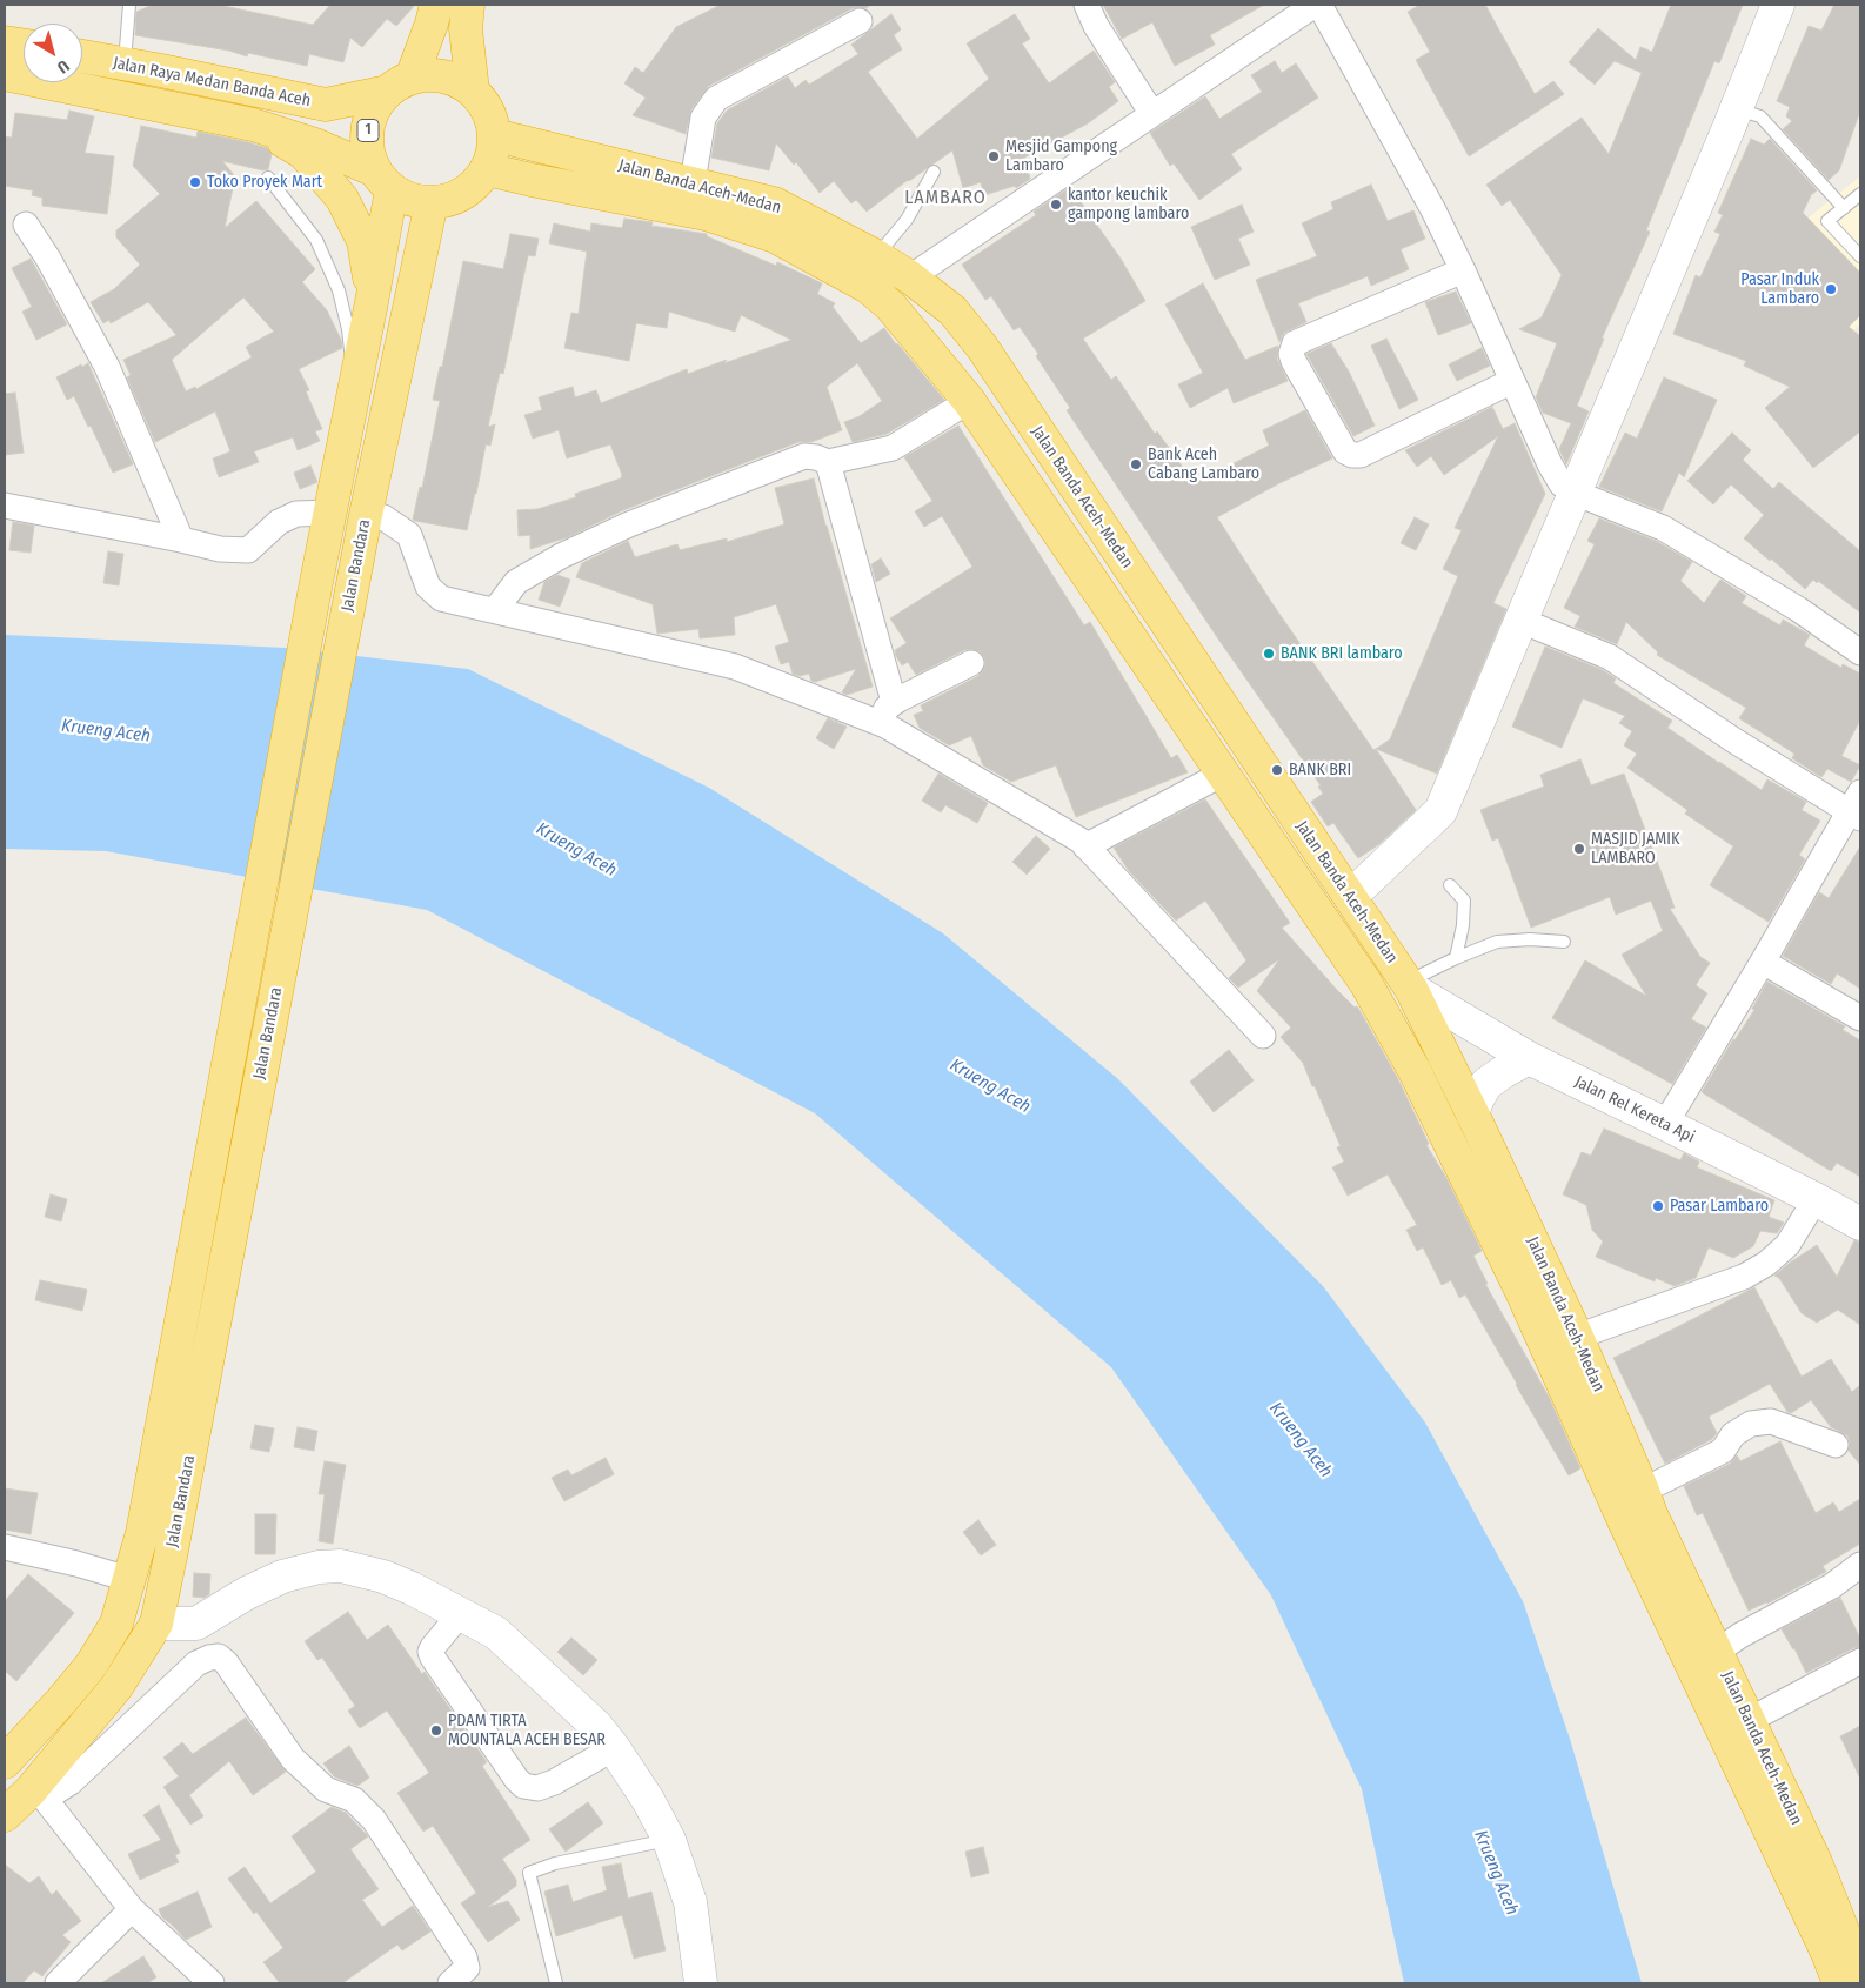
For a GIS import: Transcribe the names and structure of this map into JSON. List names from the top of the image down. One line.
{"streets":{"highway":["Jalan Raya Medan Banda Aceh","1","Jalan Banda Aceh-Medan","Jalan Bandara"],"main road":["Jalan Rel Kereta Api"]},"crossings":[["Jalan Raya Medan Banda Aceh","1"],["Jalan Raya Medan Banda Aceh","Jalan Banda Aceh-Medan"],["Jalan Raya Medan Banda Aceh","Jalan Bandara"],["1","Jalan Banda Aceh-Medan"],["1","Jalan Bandara"],["Jalan Banda Aceh-Medan","Jalan Bandara"],["Jalan Banda Aceh-Medan","Jalan Rel Kereta Api"]],"districts":["LAMBARO"],"water":["Krueng Aceh"],"places":["Mesjid Gampong Lambaro","Toko Proyek Mart","kantor keuchik gampong lambaro","Pasar Induk Lambaro","Bank Aceh Cabang Lambaro","BANK BRI lambaro","BANK BRI","MASJID JAMIK LAMBARO","Pasar Lambaro","PDAM TIRTA MOUNTALA ACEH BESAR"],"north":"bottom right"}
